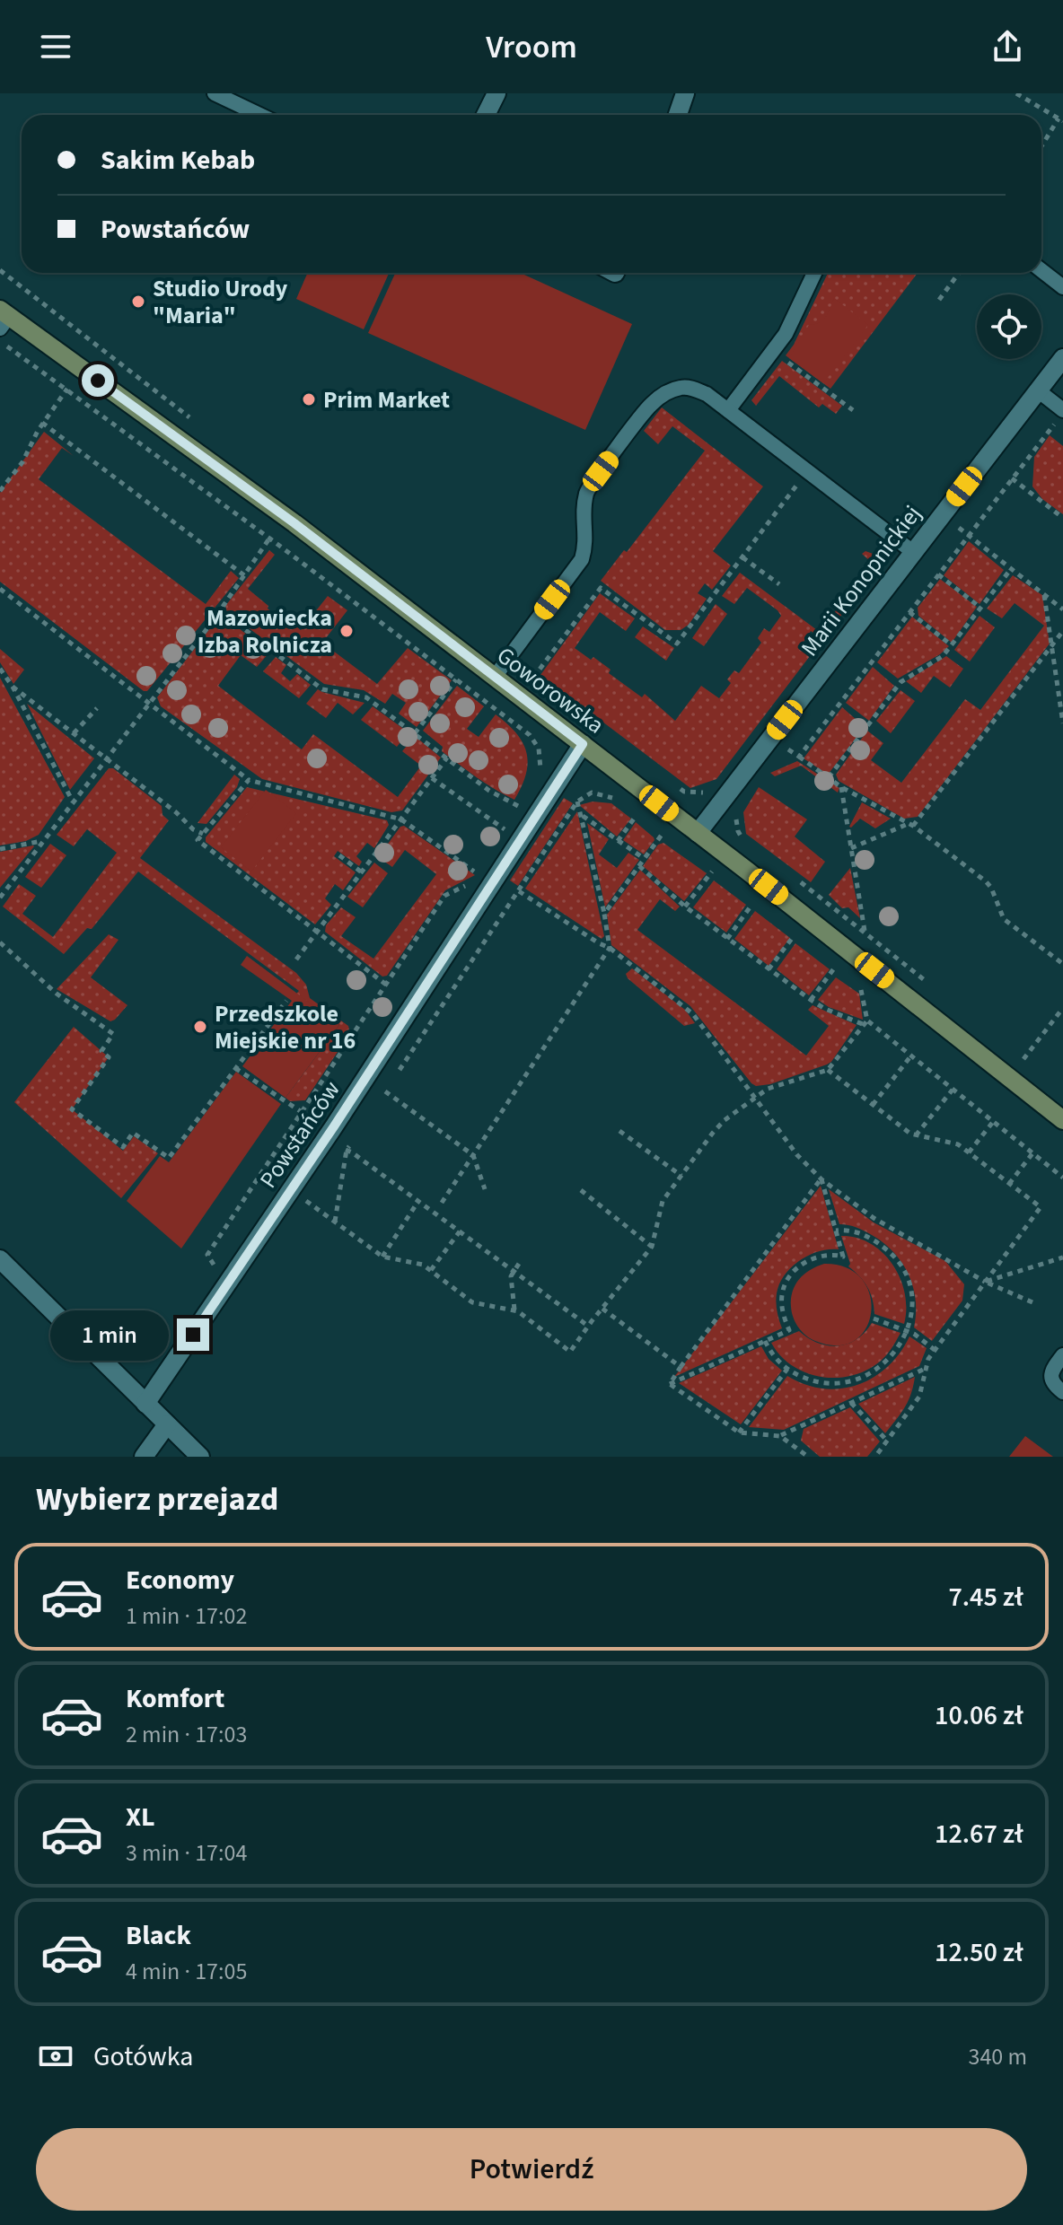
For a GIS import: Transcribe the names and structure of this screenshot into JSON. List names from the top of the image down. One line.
{"streets":{"street":["Marii Konopnickiej","Goworowska","Powstańców"]},"crossings":[["Marii Konopnickiej","Goworowska"],["Goworowska","Powstańców"]],"places":["Studio Urody \"Maria\"","Prim Market","Mazowiecka Izba Rolnicza","Przedszkole Miejskie nr 16"],"page":{"header":"Vroom","banner":["Sakim Kebab","Powstańców"],"bubble":"1 min","heading":"Wybierz przejazd","list":[{"name":"Economy","note":"1 min · 17:02","value":"7.45 zł"},{"name":"Komfort","note":"2 min · 17:03","value":"10.06 zł"},{"name":"XL","note":"3 min · 17:04","value":"12.67 zł"},{"name":"Black","note":"4 min · 17:05","value":"12.50 zł"}],"pay":["Gotówka","340 m"],"buttons":"Potwierdź"}}
